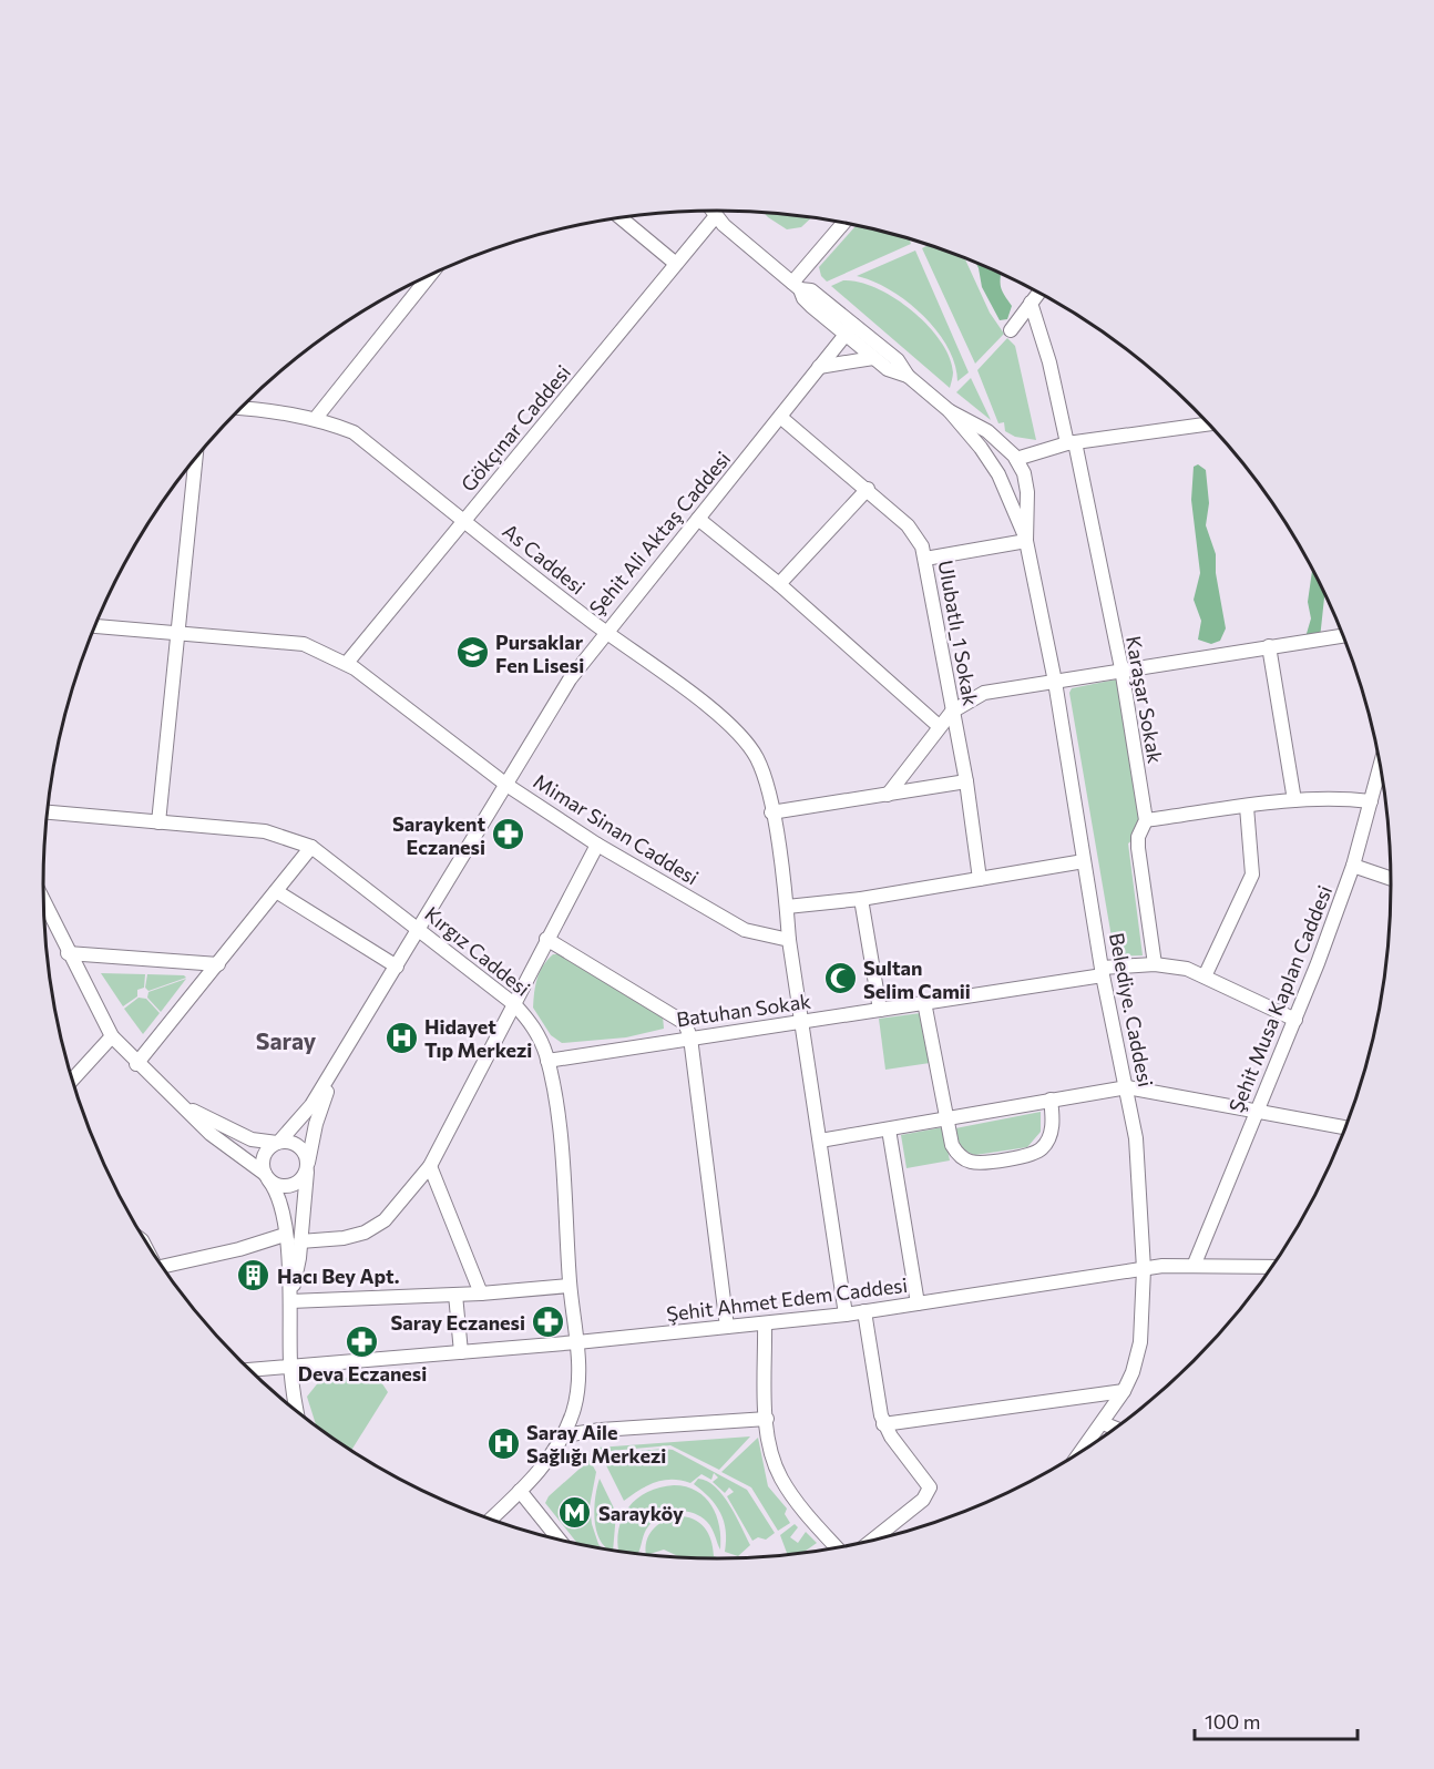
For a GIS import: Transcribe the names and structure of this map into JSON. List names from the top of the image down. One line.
{"streets":{"street":["Gökçınar Caddesi","Şehit Ali Aktaş Caddesi","As Caddesi","Ulubatlı_1 Sokak","Karaşar Sokak","Mimar Sinan Caddesi","Kırgız Caddesi","Şehit Musa Kaplan Caddesi","Batuhan Sokak","Belediye. Caddesi","Şehit Ahmet Edem Caddesi"]},"crossings":[["Gökçınar Caddesi","As Caddesi"],["Gökçınar Caddesi","Mimar Sinan Caddesi"],["Şehit Ali Aktaş Caddesi","As Caddesi"],["Şehit Ali Aktaş Caddesi","Ulubatlı_1 Sokak"],["Şehit Ali Aktaş Caddesi","Mimar Sinan Caddesi"],["Şehit Ali Aktaş Caddesi","Kırgız Caddesi"],["Şehit Ali Aktaş Caddesi","Şehit Ahmet Edem Caddesi"],["As Caddesi","Mimar Sinan Caddesi"],["Karaşar Sokak","Batuhan Sokak"],["Kırgız Caddesi","Batuhan Sokak"],["Kırgız Caddesi","Şehit Ahmet Edem Caddesi"],["Şehit Musa Kaplan Caddesi","Batuhan Sokak"],["Şehit Musa Kaplan Caddesi","Şehit Ahmet Edem Caddesi"],["Batuhan Sokak","Belediye. Caddesi"],["Belediye. Caddesi","Şehit Ahmet Edem Caddesi"]],"districts":["Saray"],"places":{"school or university":["Pursaklar Fen Lisesi"],"pharmacy":["Saraykent Eczanesi","Saray Eczanesi","Deva Eczanesi"],"mosque":["Sultan Selim Camii"],"hospital":["Hidayet Tıp Merkezi","Saray Aile Sağlığı Merkezi"],"building":["Hacı Bey Apt."],"metro station":["Sarayköy"]},"scale_bar":"100 m"}
